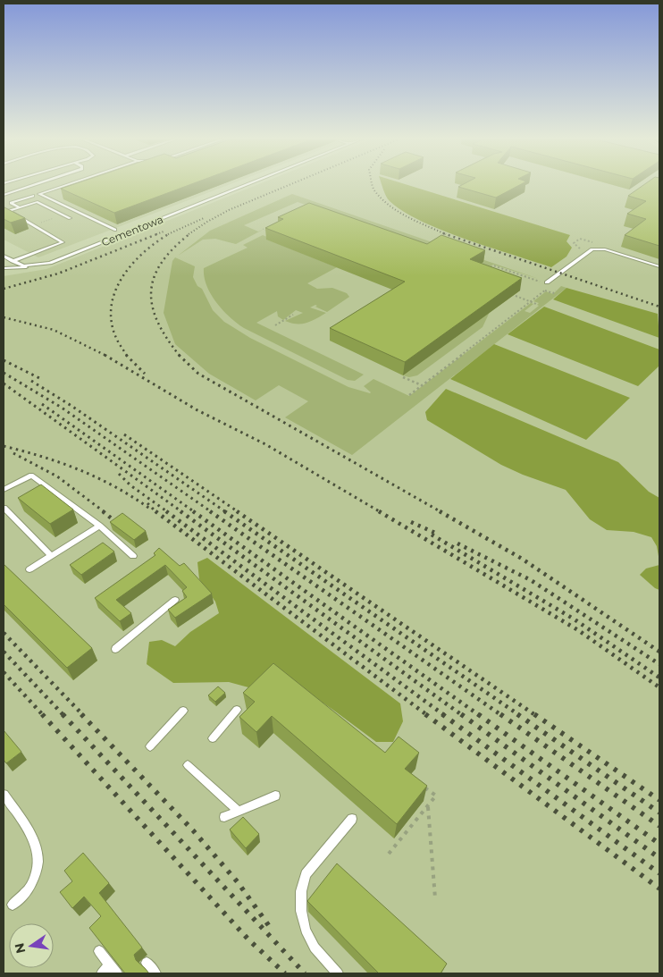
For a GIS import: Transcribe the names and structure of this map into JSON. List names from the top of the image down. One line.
{"streets":{"lane":["Cementowa"]},"north":"left"}
